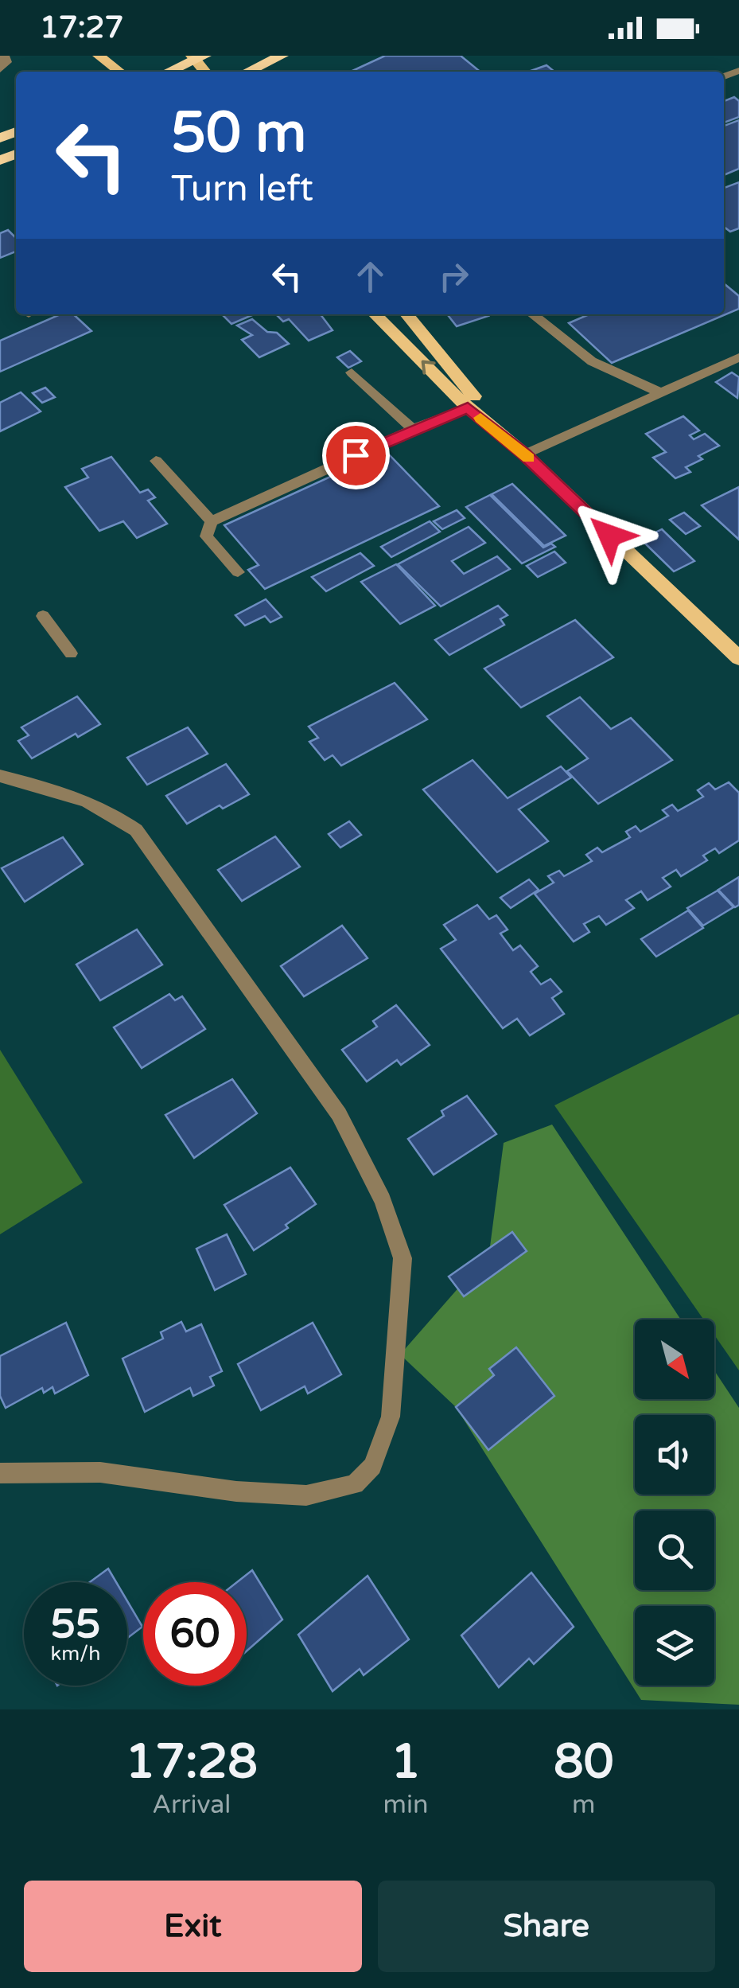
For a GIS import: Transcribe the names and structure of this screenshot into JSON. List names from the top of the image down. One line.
{"north":"bottom right","page":{"status":"17:27","turn":["50 m","Turn left"],"speed":"55 km/h","limit":"60","eta":["17:28","Arrival","1","min","80","m"],"buttons":["Exit","Share"]}}
